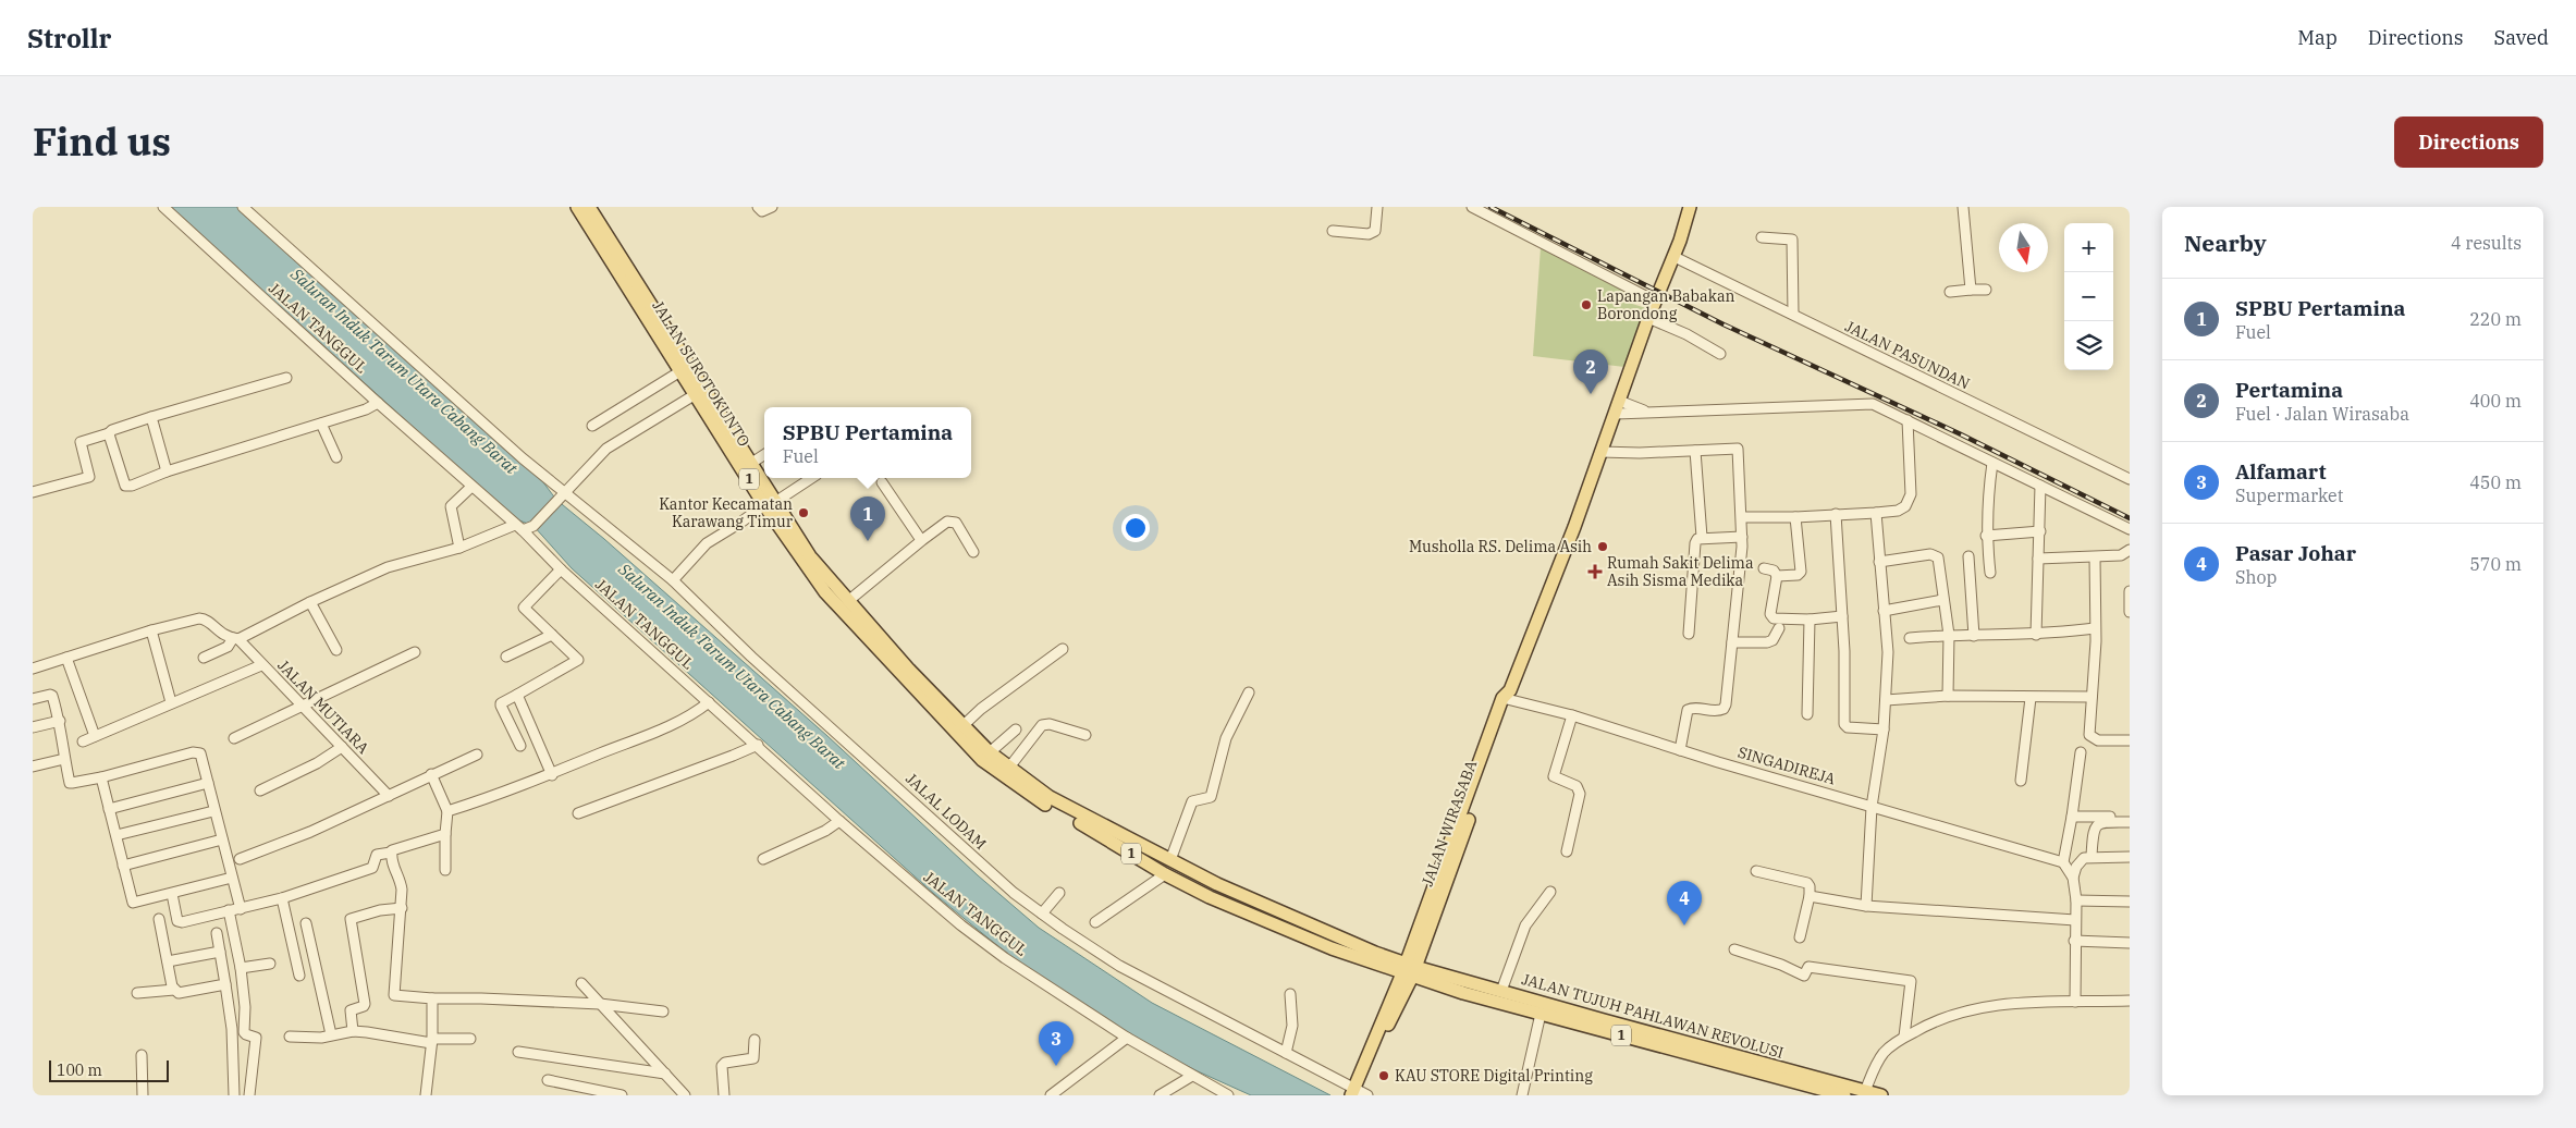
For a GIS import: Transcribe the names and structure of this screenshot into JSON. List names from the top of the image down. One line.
{"streets":{"main road":["JALAN SUROTOKUNTO","1","JALAN WIRASABA","JALAN TUJUH PAHLAWAN REVOLUSI"],"street":["JALAN TANGGUL","JALAN PASUNDAN","JALAN MUTIARA","SINGADIREJA","JALAL LODAM"]},"crossings":[["JALAN PASUNDAN","JALAN WIRASABA"],["JALAN SUROTOKUNTO","1"],["1","JALAN WIRASABA"],["1","JALAN TUJUH PAHLAWAN REVOLUSI"],["SINGADIREJA","JALAN WIRASABA"],["JALAL LODAM","JALAN WIRASABA"],["JALAN WIRASABA","JALAN TUJUH PAHLAWAN REVOLUSI"]],"water":["Saluran Induk Tarum Utara Cabang Barat"],"places":{"other":["Lapangan Babakan Borondong","Kantor Kecamatan Karawang Timur","Musholla RS. Delima Asih","KAU STORE Digital Printing"],"health":["Rumah Sakit Delima Asih Sisma Medika"]},"scale_bar":"100 m","north":"bottom","page":{"header":"Strollr","nav":["Map","Directions","Saved"],"title":"Find us","buttons":"Directions","heading":["Nearby","4 results"],"map_buttons":["+","−"],"list":[{"mark":"1","name":"SPBU Pertamina","note":"Fuel","value":"220 m"},{"mark":"2","name":"Pertamina","note":"Fuel · Jalan Wirasaba","value":"400 m"},{"mark":"3","name":"Alfamart","note":"Supermarket","value":"450 m"},{"mark":"4","name":"Pasar Johar","note":"Shop","value":"570 m"}],"pins":["2","1","4","3"],"popup":["SPBU Pertamina","Fuel"],"scale":"100 m"}}
